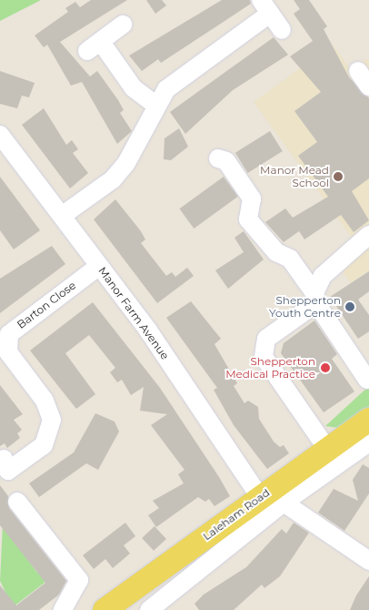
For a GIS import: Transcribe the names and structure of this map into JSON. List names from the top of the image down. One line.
{"streets":{"main road":["Laleham Road"],"street":["Barton Close","Manor Farm Avenue"]},"crossings":[["Barton Close","Manor Farm Avenue"],["Manor Farm Avenue","Laleham Road"]],"places":["Manor Mead School","Shepperton Youth Centre","Shepperton Medical Practice"]}
